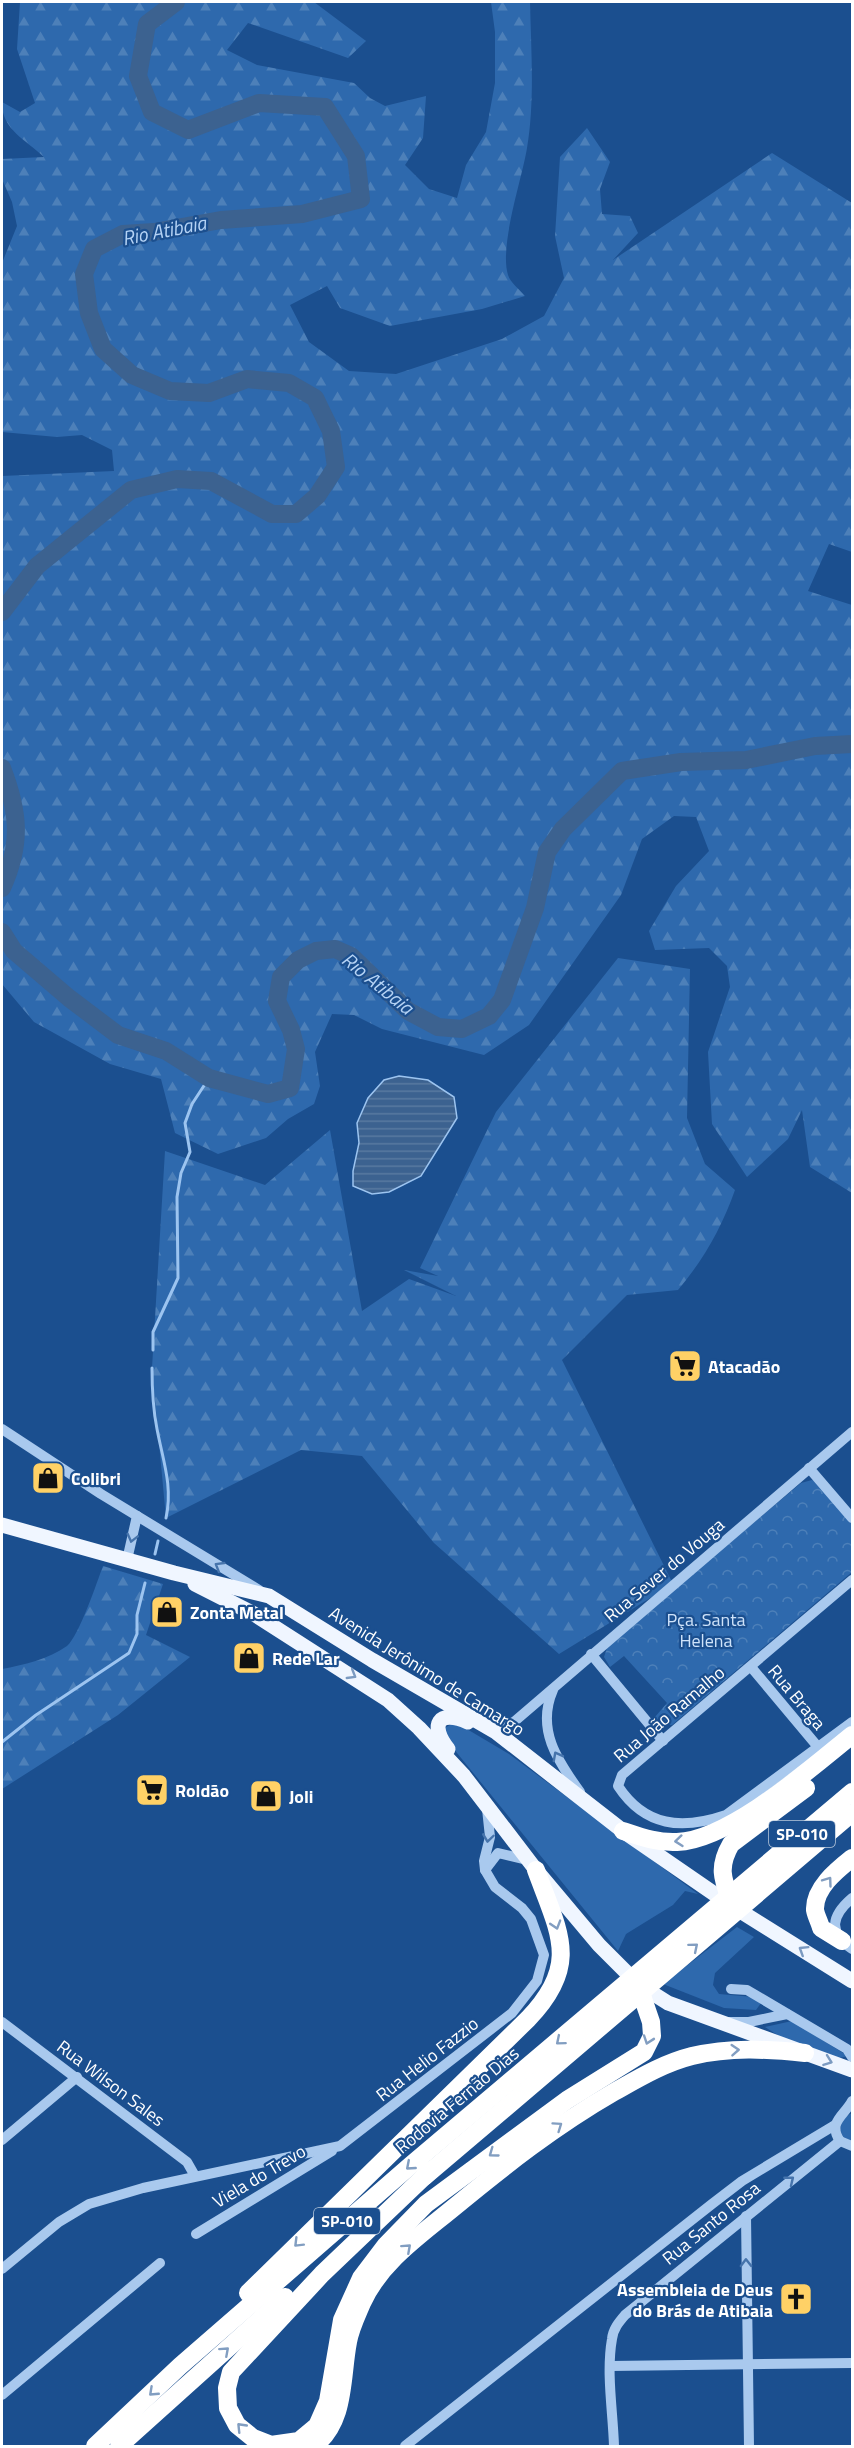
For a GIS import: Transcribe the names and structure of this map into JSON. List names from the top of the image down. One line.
{"streets":{"highway":["SP-010","Rodovia Fernão Dias"],"main road":["Avenida Jerônimo de Camargo"],"street":["Rua Sever do Vouga","Rua Braga","Rua João Ramalho","Rua Helio Fazzio","Rua Wilson Sales","Viela do Trevo","Rua Santo Rosa"]},"crossings":[["Rua Sever do Vouga","Avenida Jerônimo de Camargo"],["Rua Braga","Rua João Ramalho"],["Rua Helio Fazzio","Rua Wilson Sales"],["Rua Helio Fazzio","Viela do Trevo"]],"water":["Rio Atibaia"],"parks":["Pça. Santa Helena"],"places":{"supermarket":["Atacadão","Roldão"],"shop":["Colibri","Zonta Metal","Rede Lar","Joli"],"church":["Assembleia de Deus do Brás de Atibaia"]}}
